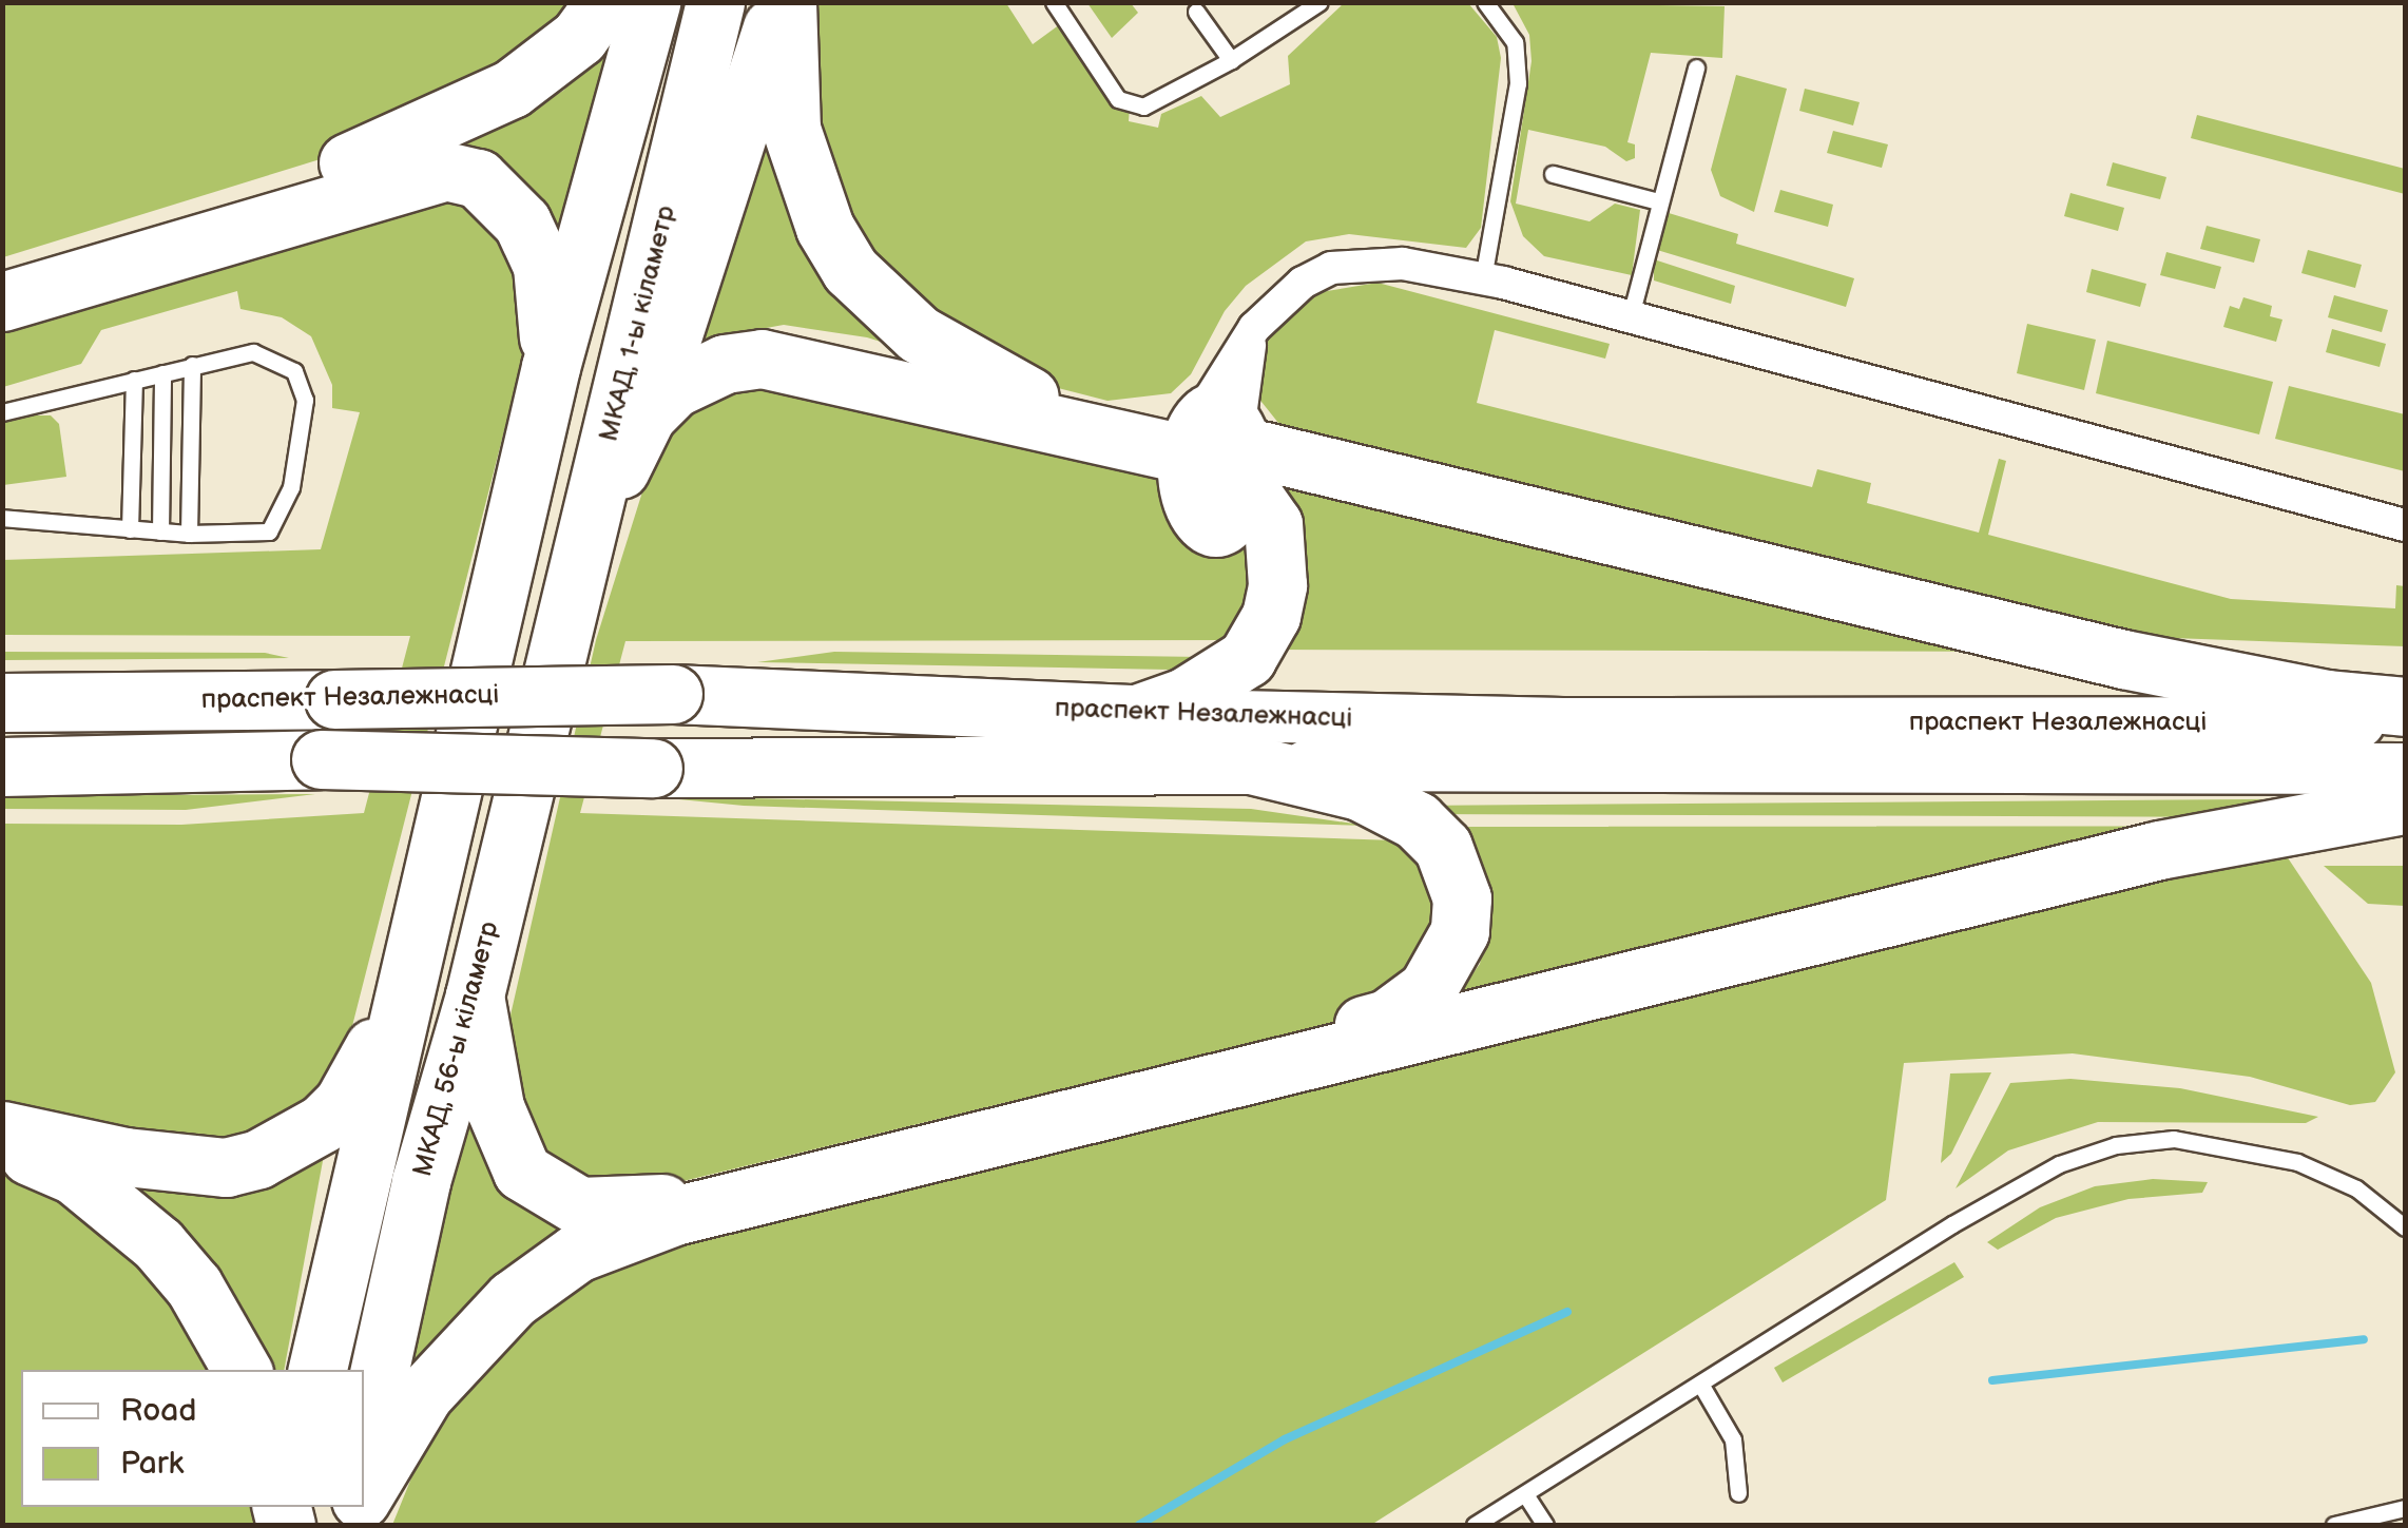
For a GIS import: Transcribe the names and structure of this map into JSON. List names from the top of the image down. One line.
{"streets":{"highway":["МКАД, 1-ы кіламетр","праспект Незалежнасці","МКАД, 56-ы кіламетр"]},"crossings":[["МКАД, 1-ы кіламетр","МКАД, 56-ы кіламетр"]],"legend":["Road","Park"]}
